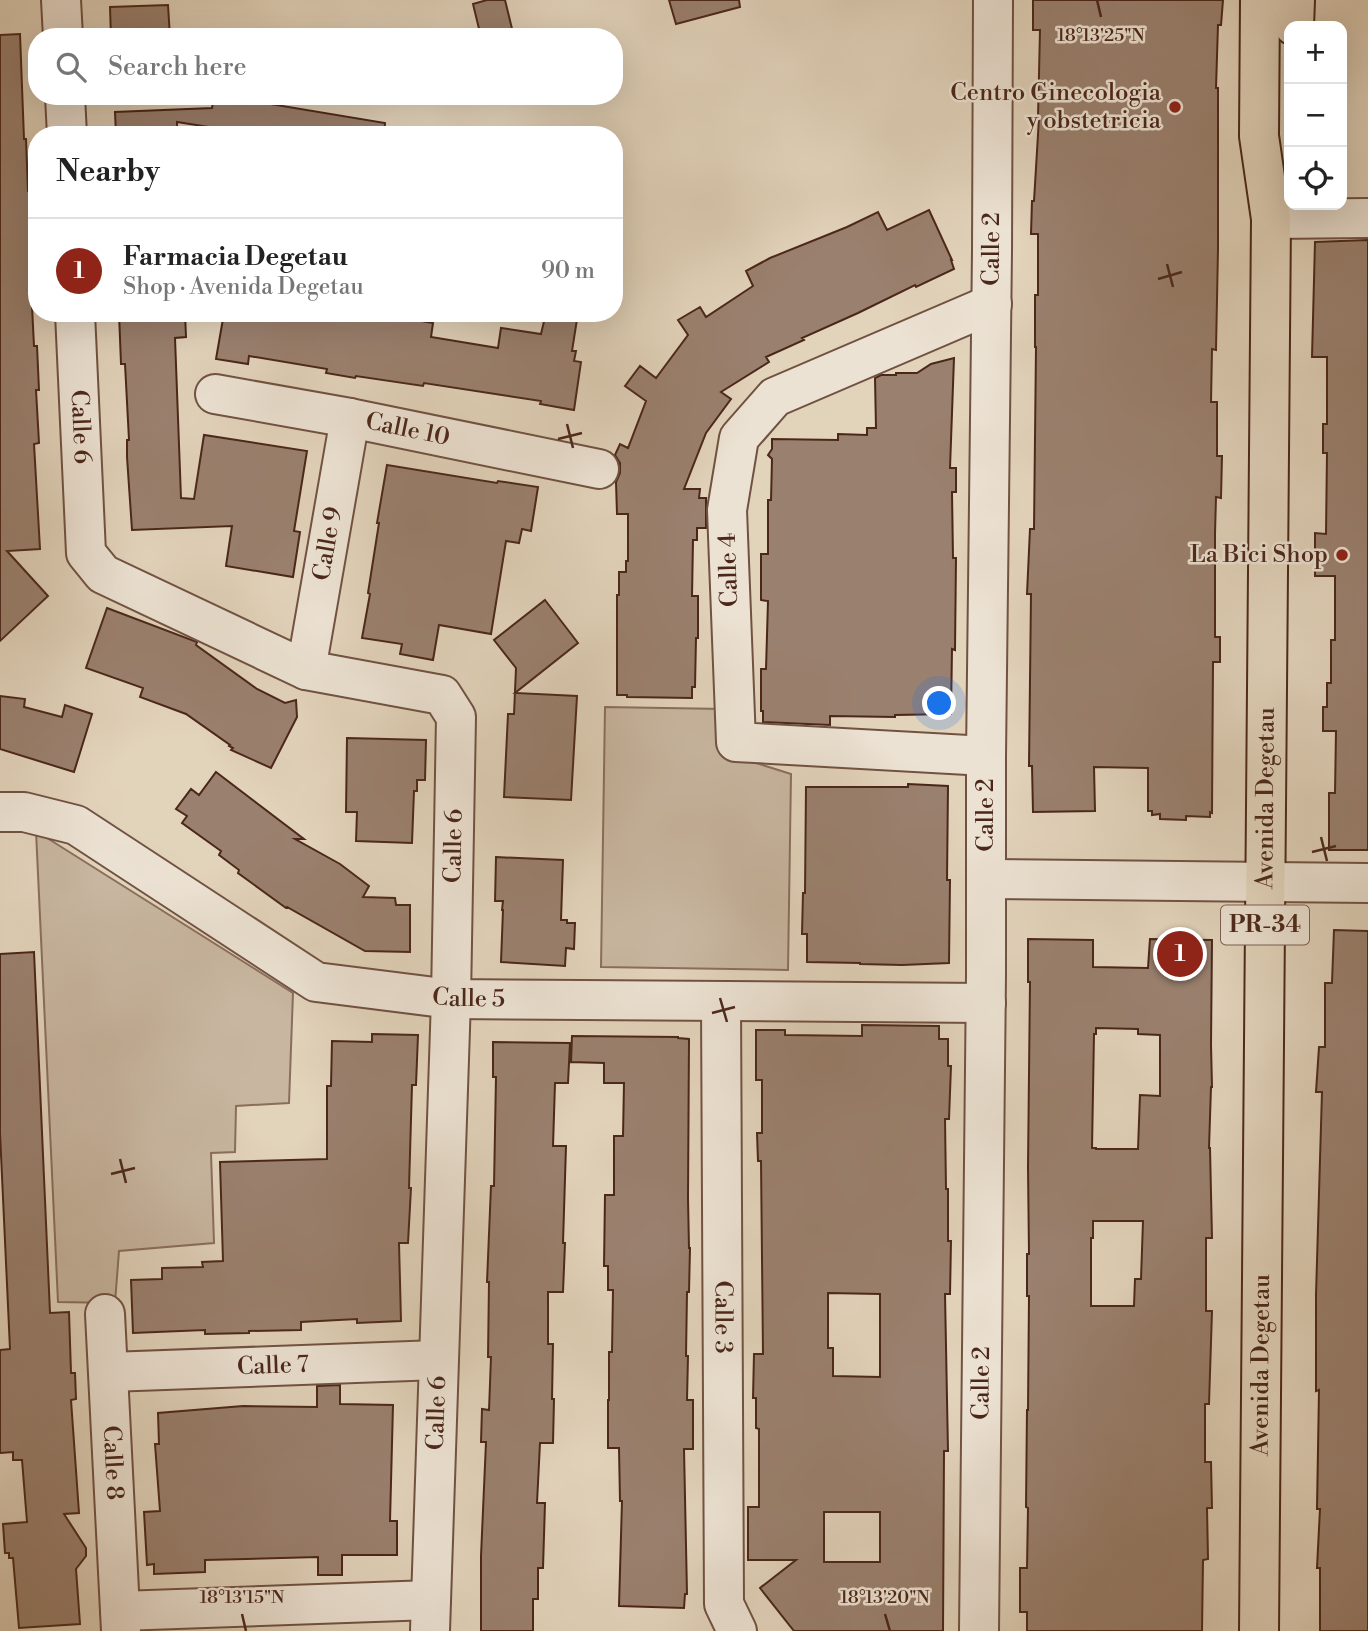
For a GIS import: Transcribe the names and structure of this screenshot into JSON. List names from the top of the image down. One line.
{"streets":{"main road":["Avenida Degetau","PR-34"],"street":["Calle 2","Calle 6","Calle 10","Calle 9","Calle 4","Calle 5","Calle 3","Calle 7","Calle 8"]},"crossings":[["Calle 2","Calle 4"],["Calle 2","Calle 5"],["Calle 6","Calle 9"],["Calle 6","Calle 5"],["Calle 6","Calle 7"],["Calle 6","Calle 8"],["Calle 10","Calle 9"],["Calle 5","Calle 3"],["Calle 7","Calle 8"]],"places":["Centro Ginecologia y obstetricia","La Bici Shop"],"page":{"map_buttons":["+","−"],"search":"Search here","heading":"Nearby","list":[{"mark":"1","name":"Farmacia Degetau","note":"Shop · Avenida Degetau","value":"90 m"}],"pins":"1"},"coordinates":["18°13'25\"N","18°13'15\"N","18°13'20\"N"]}
